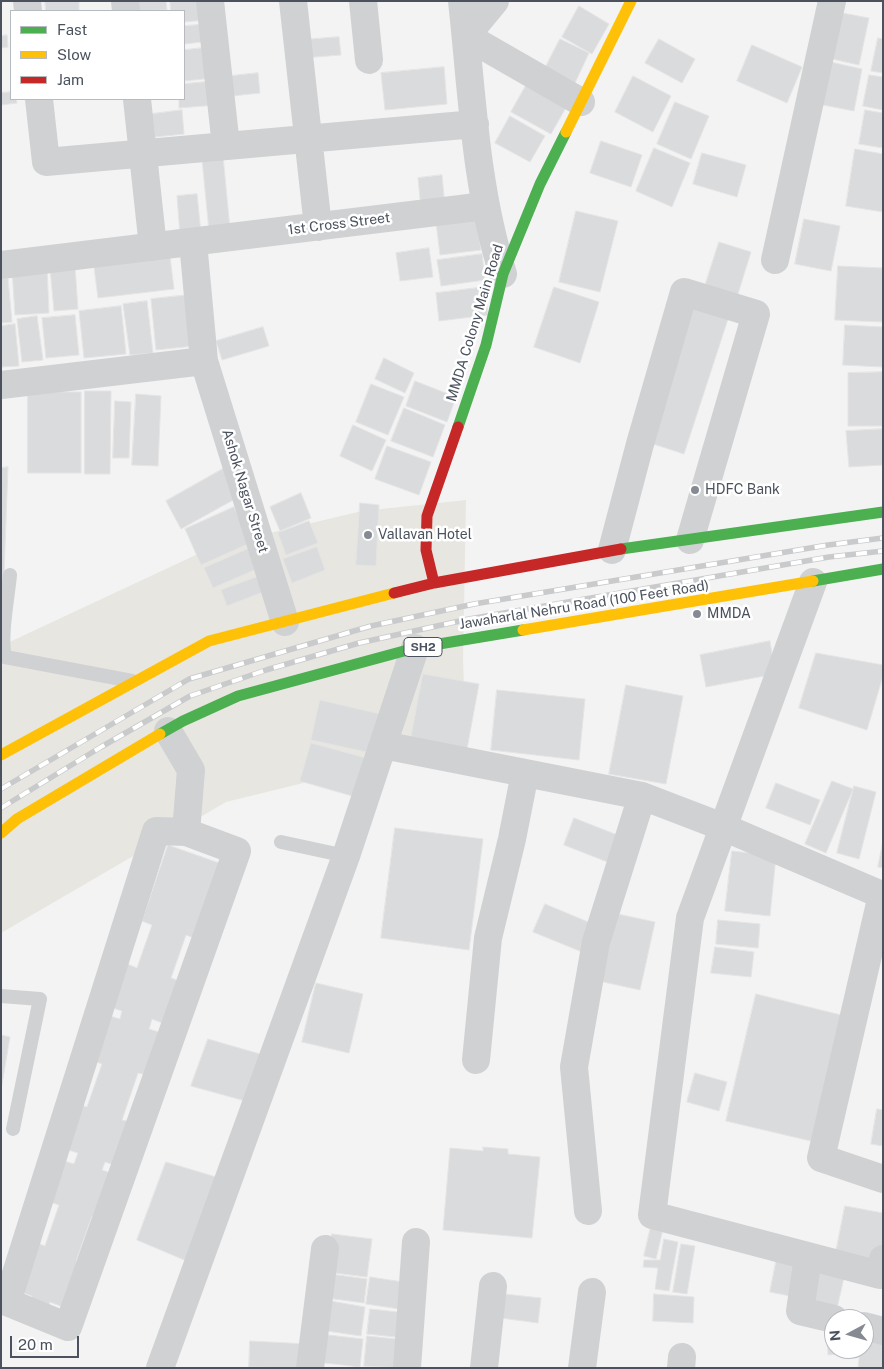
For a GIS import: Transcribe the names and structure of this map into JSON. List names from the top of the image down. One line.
{"streets":{"main road":["MMDA Colony Main Road","Jawaharlal Nehru Road (100 Feet Road)","SH2"],"street":["1st Cross Street","Ashok Nagar Street"]},"crossings":[["1st Cross Street","Ashok Nagar Street"]],"places":["HDFC Bank","Vallavan Hotel","MMDA"],"legend":["Fast","Slow","Jam"],"scale_bar":"20 m","north":"left"}
